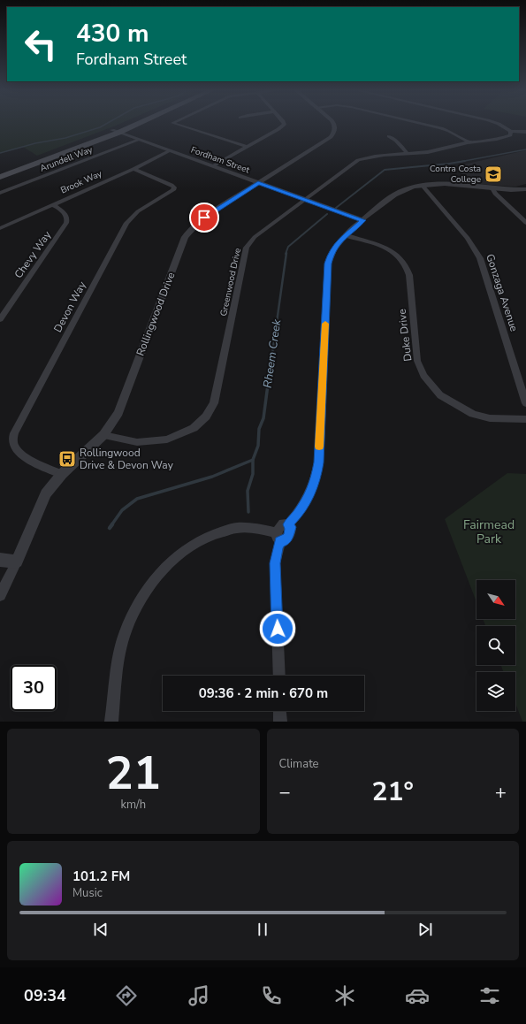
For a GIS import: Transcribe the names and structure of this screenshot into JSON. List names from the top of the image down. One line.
{"streets":{"street":["Arundell Way","Fordham Street","Brook Way","Chevy Way","Greenwood Drive","Gonzaga Avenue","Devon Way","Rollingwood Drive","Duke Drive"]},"crossings":[["Arundell Way","Fordham Street"],["Fordham Street","Brook Way"],["Fordham Street","Greenwood Drive"],["Fordham Street","Rollingwood Drive"],["Brook Way","Chevy Way"],["Brook Way","Devon Way"],["Greenwood Drive","Rollingwood Drive"],["Devon Way","Rollingwood Drive"]],"water":["Rheem Creek"],"parks":["Fairmead Park"],"places":{"school or university":["Contra Costa College"],"bus stop":["Rollingwood Drive & Devon Way"]},"north":"bottom right","page":{"turn":["430 m","Fordham Street"],"limit":"30","trip":"09:36 · 2 min · 670 m","tile":[["21","km/h"],"Climate"],"heat":["−","21°","+"],"song":["101.2 FM","Music"],"tabs":"09:34"}}
